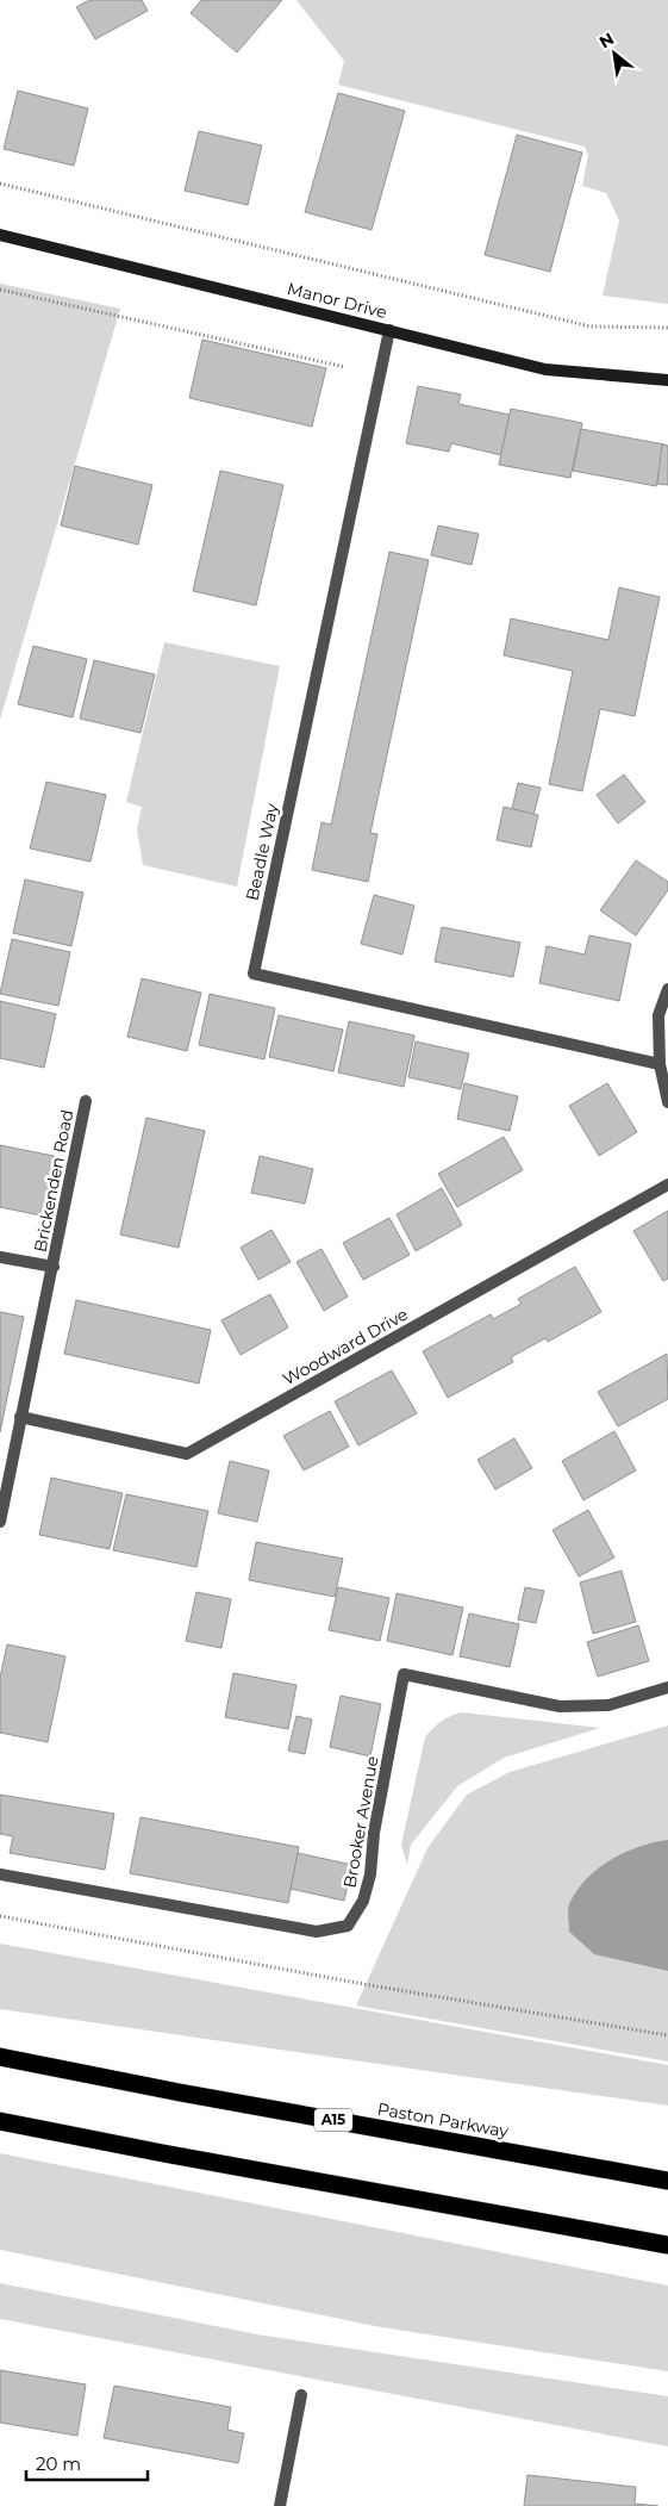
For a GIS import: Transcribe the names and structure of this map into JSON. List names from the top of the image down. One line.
{"streets":{"highway":["A15","Paston Parkway"],"street":["Manor Drive","Beadle Way","Brickenden Road","Woodward Drive","Brooker Avenue"]},"crossings":[["Manor Drive","Beadle Way"],["Brickenden Road","Woodward Drive"]],"scale_bar":"20 m","north":"top left"}
